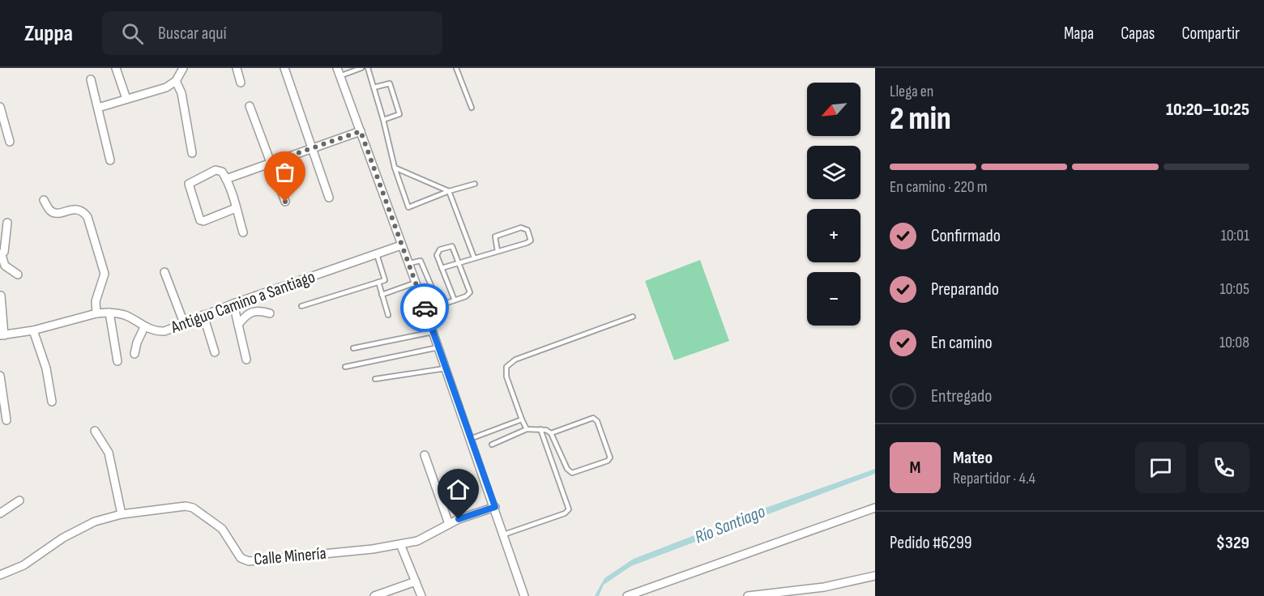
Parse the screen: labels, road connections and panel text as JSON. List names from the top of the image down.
{
  "streets": {
    "street": ["Antiguo Camino a Santiago", "Calle Minería"]
  },
  "water": ["Río Santiago"],
  "north": "bottom left",
  "page": {
    "header": "Zuppa",
    "search": "Buscar aquí",
    "nav": ["Mapa", "Capas", "Compartir"],
    "heading": ["2 min", "Llega en", "10:20–10:25"],
    "panel": [
      "Mateo",
      "Repartidor · 4.4",
      "Pedido #6299",
      "$329"
    ],
    "map_buttons": ["+", "−"],
    "bar": "En camino · 220 m",
    "list": [
      ["Confirmado", "10:01"],
      ["Preparando", "10:05"],
      ["En camino", "10:08"],
      "Entregado"
    ],
    "round": "M"
  }
}
